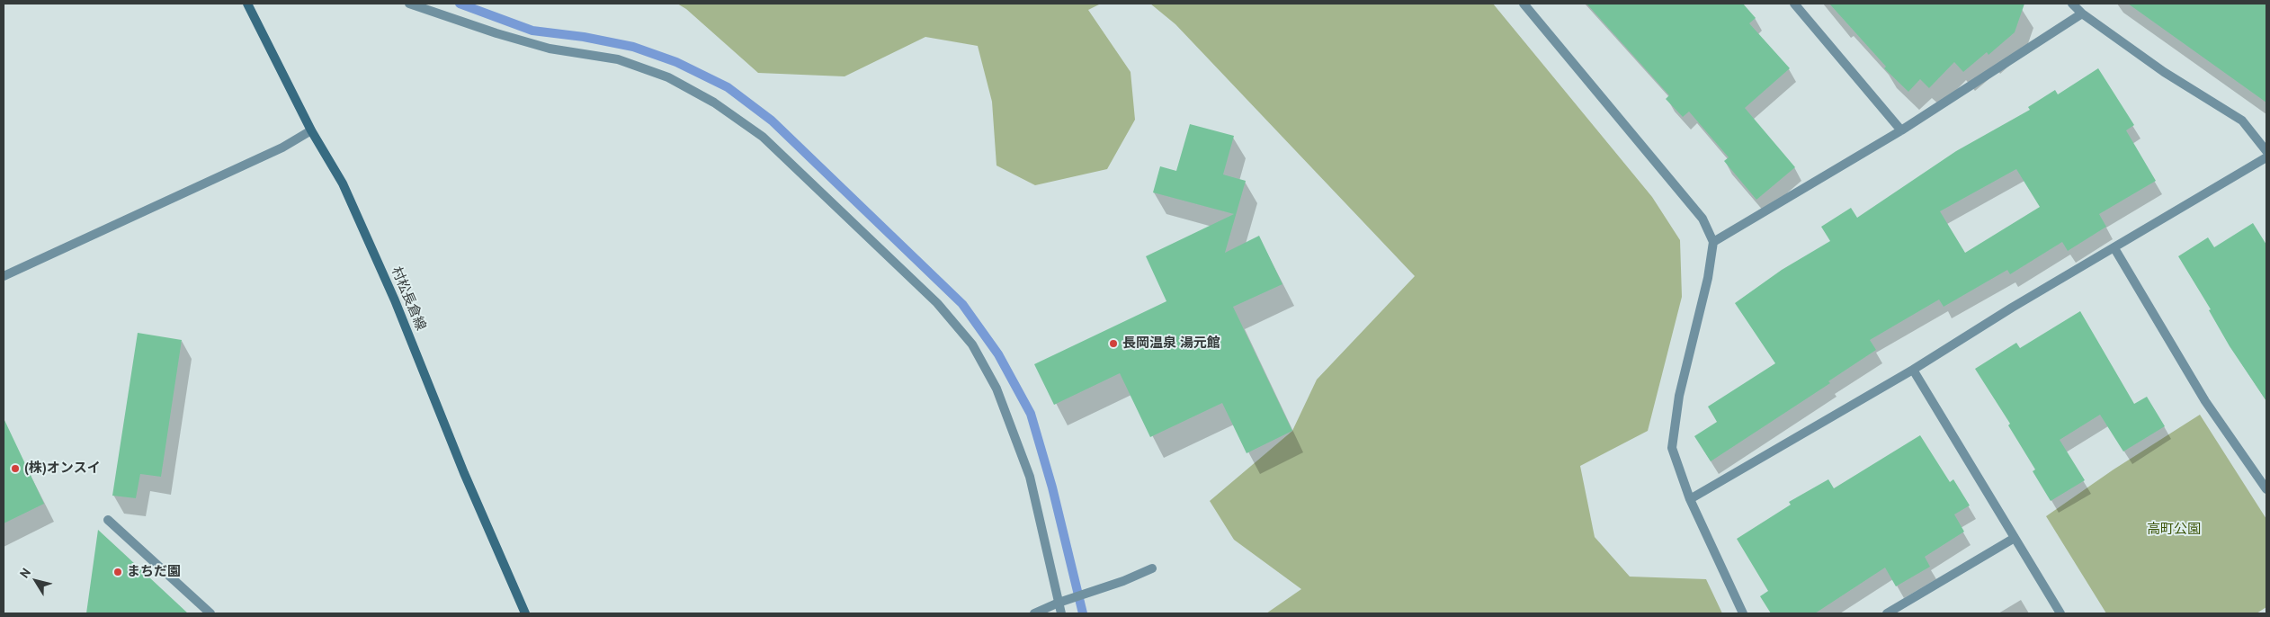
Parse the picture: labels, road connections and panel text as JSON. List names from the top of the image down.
{
  "streets": {
    "main road": ["村松長倉線"]
  },
  "parks": ["高町公園"],
  "places": ["長岡温泉 湯元館", "(株)オンスイ", "まちだ園"],
  "north": "top left"
}
